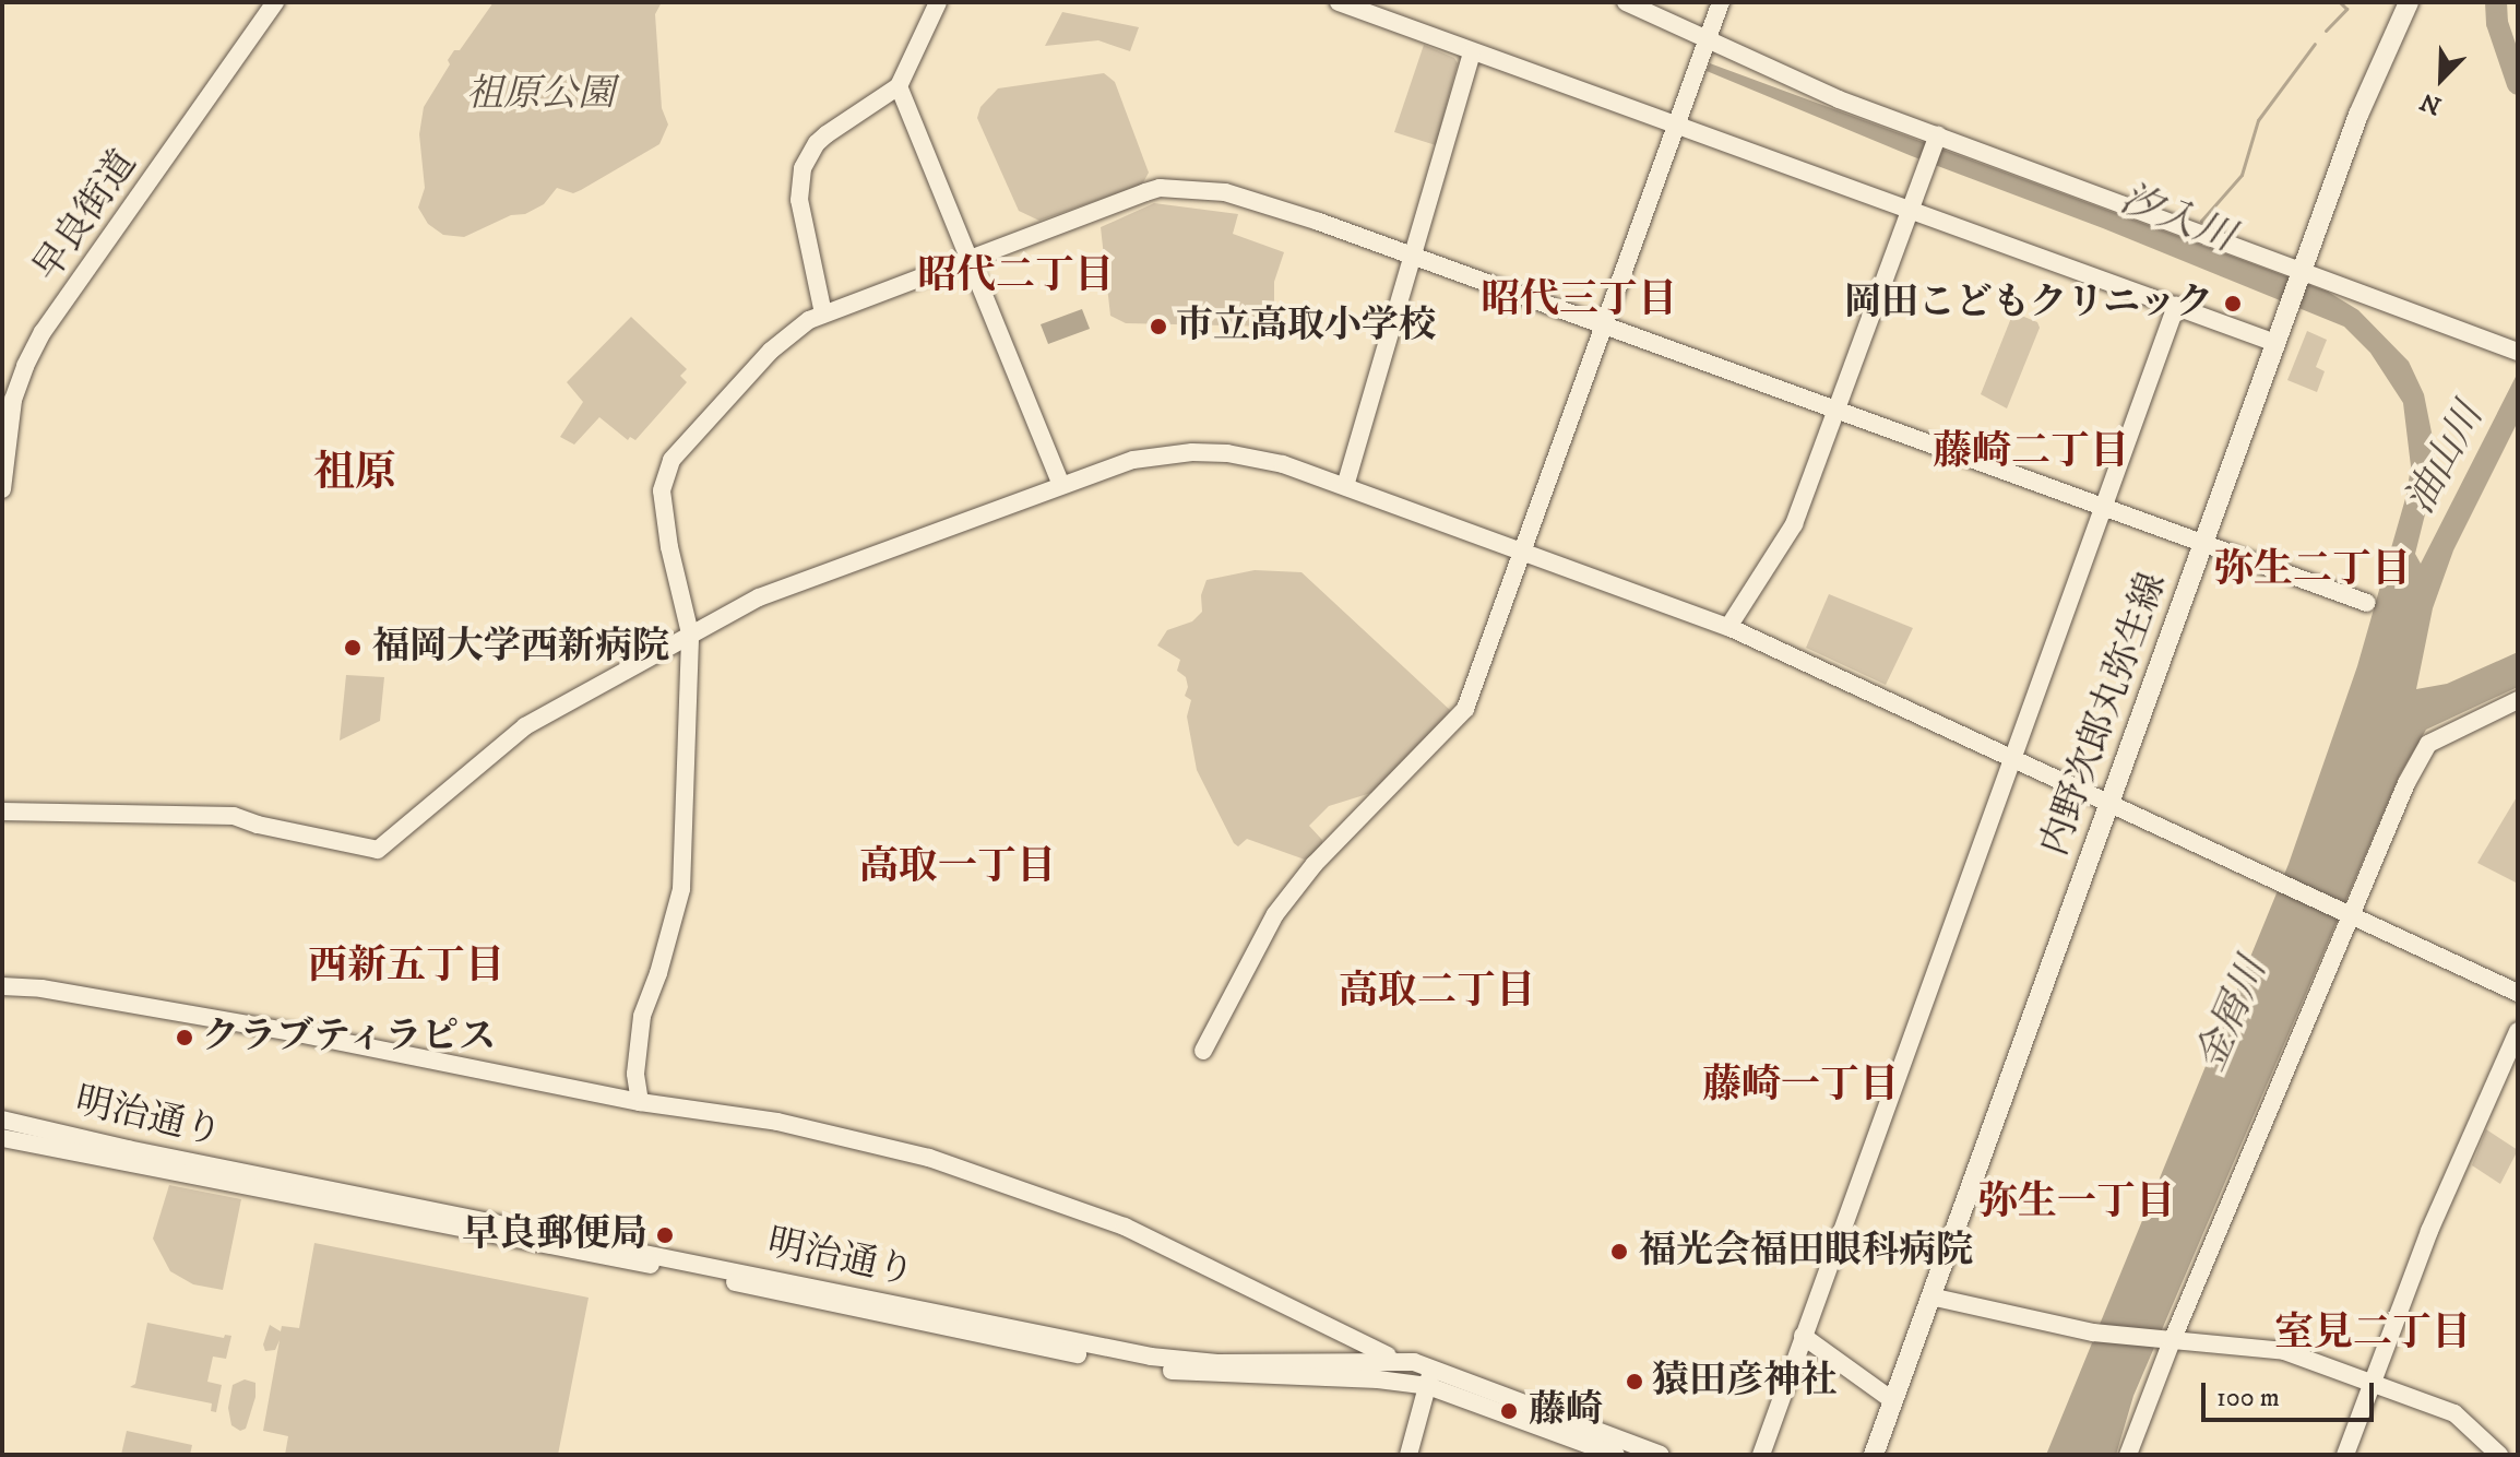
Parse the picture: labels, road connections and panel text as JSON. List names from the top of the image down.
{
  "streets": {
    "main road": ["内野次郎丸弥生線"],
    "street": ["早良街道", "明治通り"]
  },
  "districts": [
    "昭代二丁目",
    "昭代三丁目",
    "藤崎二丁目",
    "祖原",
    "弥生二丁目",
    "高取一丁目",
    "西新五丁目",
    "高取二丁目",
    "藤崎一丁目",
    "弥生一丁目",
    "室見二丁目"
  ],
  "water": ["汐入川", "油山川", "金屑川"],
  "parks": ["祖原公園"],
  "places": [
    "岡田こどもクリニック",
    "市立高取小学校",
    "福岡大学西新病院",
    "クラブティラピス",
    "早良郵便局",
    "福光会福田眼科病院",
    "猿田彦神社",
    "藤崎"
  ],
  "scale_bar": "100 m",
  "north": "bottom left"
}
